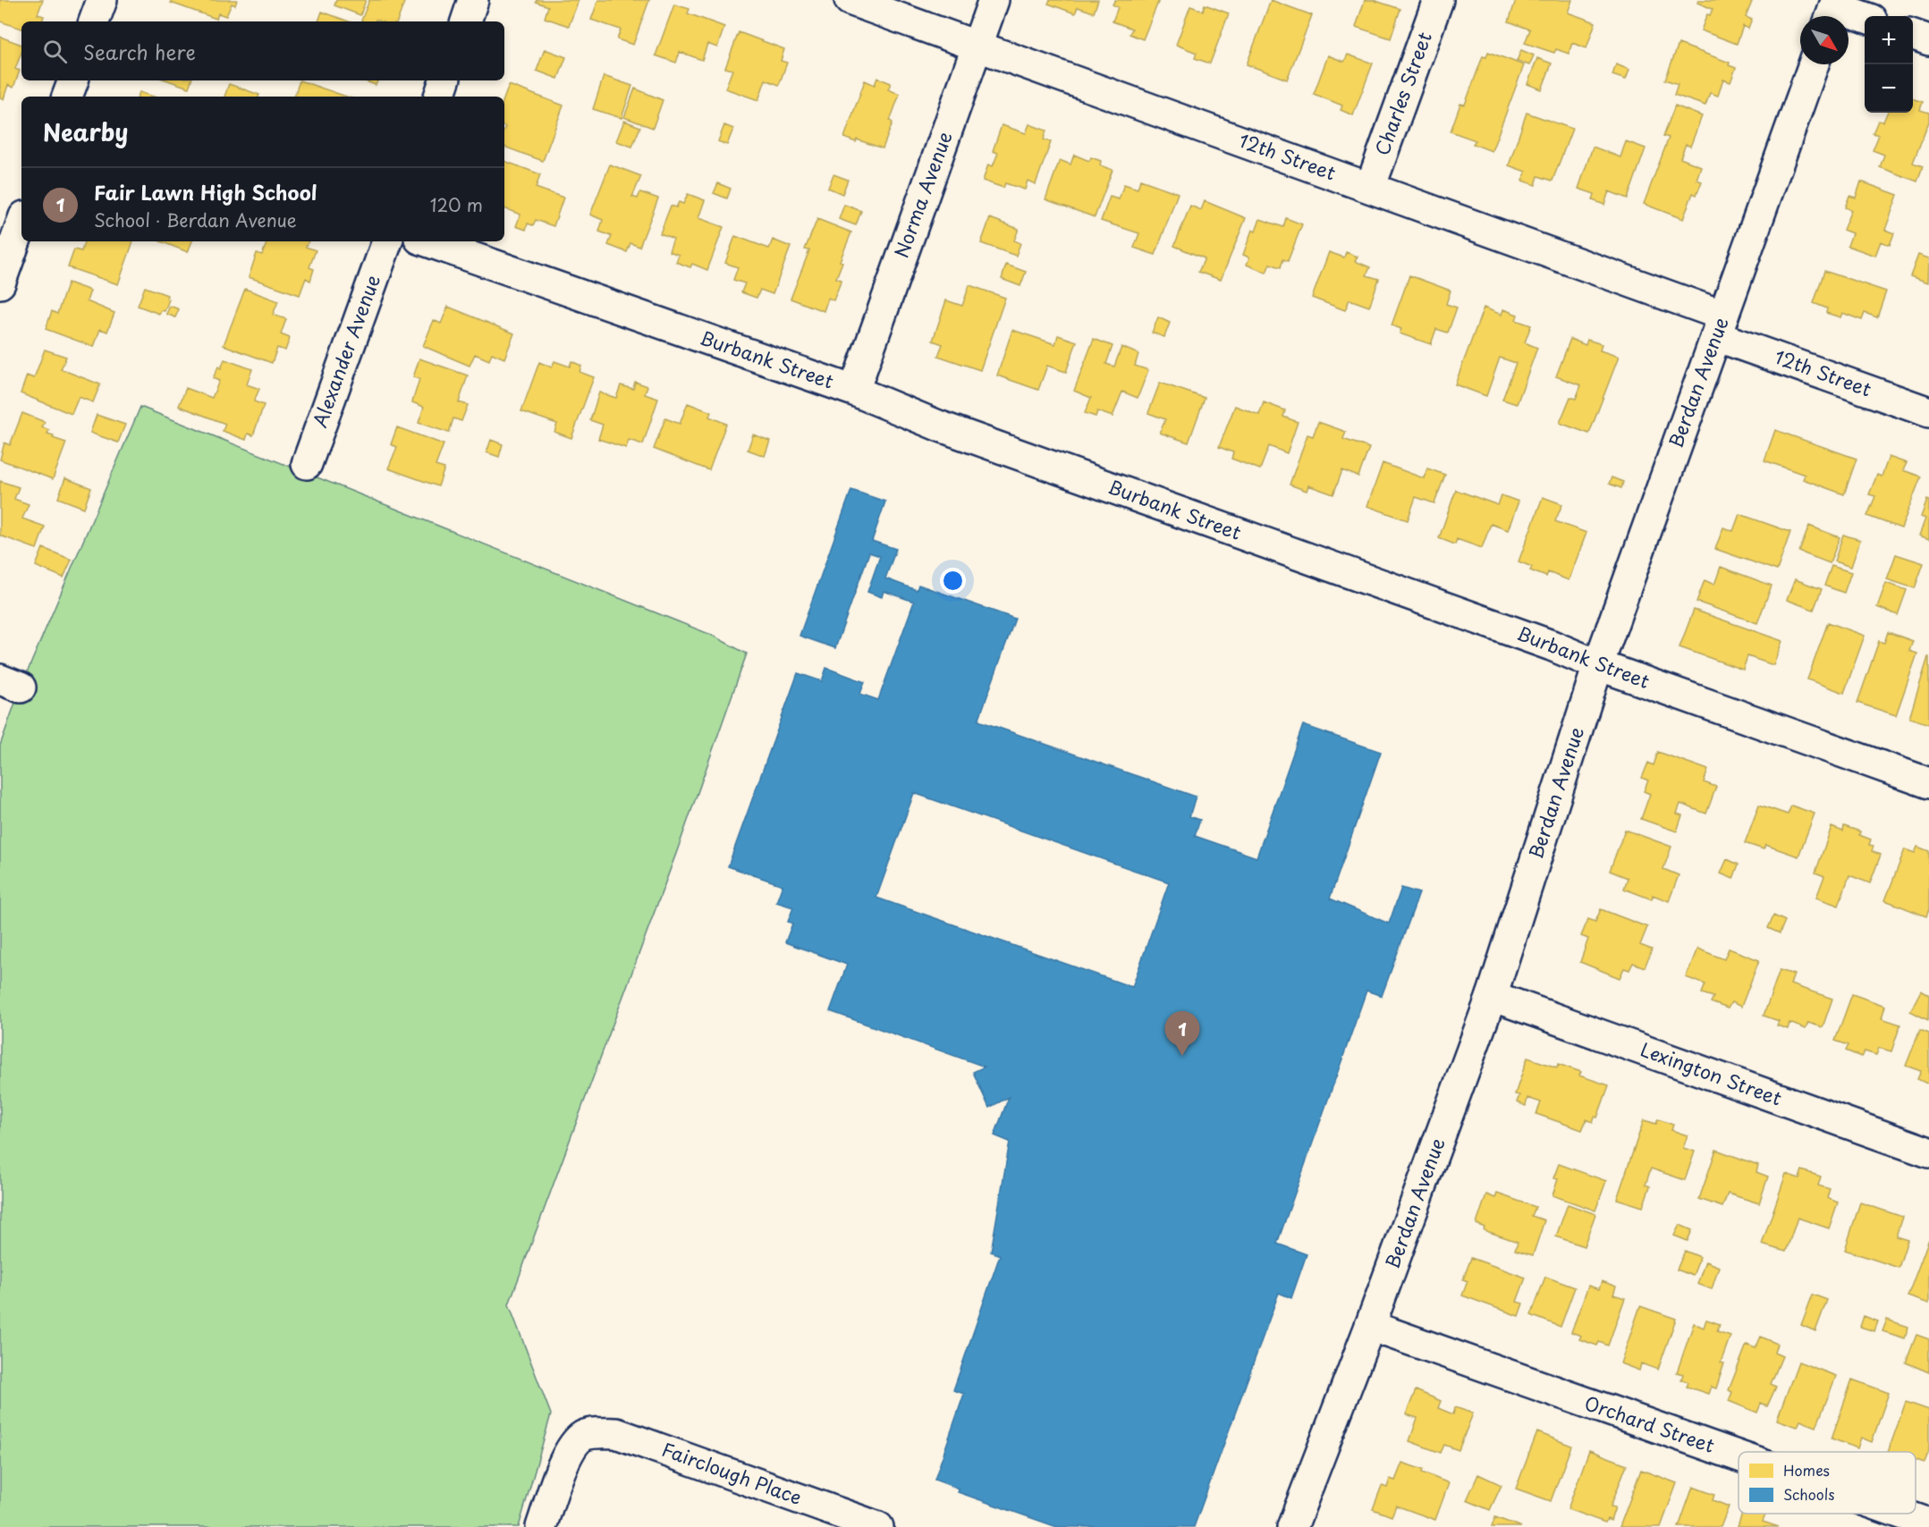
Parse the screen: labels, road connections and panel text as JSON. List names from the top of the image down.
{
  "streets": {
    "street": [
      "Charles Street",
      "12th Street",
      "Norma Avenue",
      "Alexander Avenue",
      "Burbank Street",
      "Berdan Avenue",
      "Lexington Street",
      "Orchard Street",
      "Fairclough Place"
    ]
  },
  "crossings": [
    ["Charles Street", "12th Street"],
    ["12th Street", "Norma Avenue"],
    ["12th Street", "Berdan Avenue"],
    ["Norma Avenue", "Burbank Street"],
    ["Burbank Street", "Berdan Avenue"],
    ["Berdan Avenue", "Lexington Street"],
    ["Berdan Avenue", "Orchard Street"]
  ],
  "legend": ["Homes", "Schools"],
  "north": "bottom right",
  "page": {
    "map_buttons": ["+", "−"],
    "search": "Search here",
    "heading": "Nearby",
    "list": [
      {
        "mark": "1",
        "name": "Fair Lawn High School",
        "note": "School · Berdan Avenue",
        "value": "120 m"
      }
    ],
    "pins": "1"
  }
}
